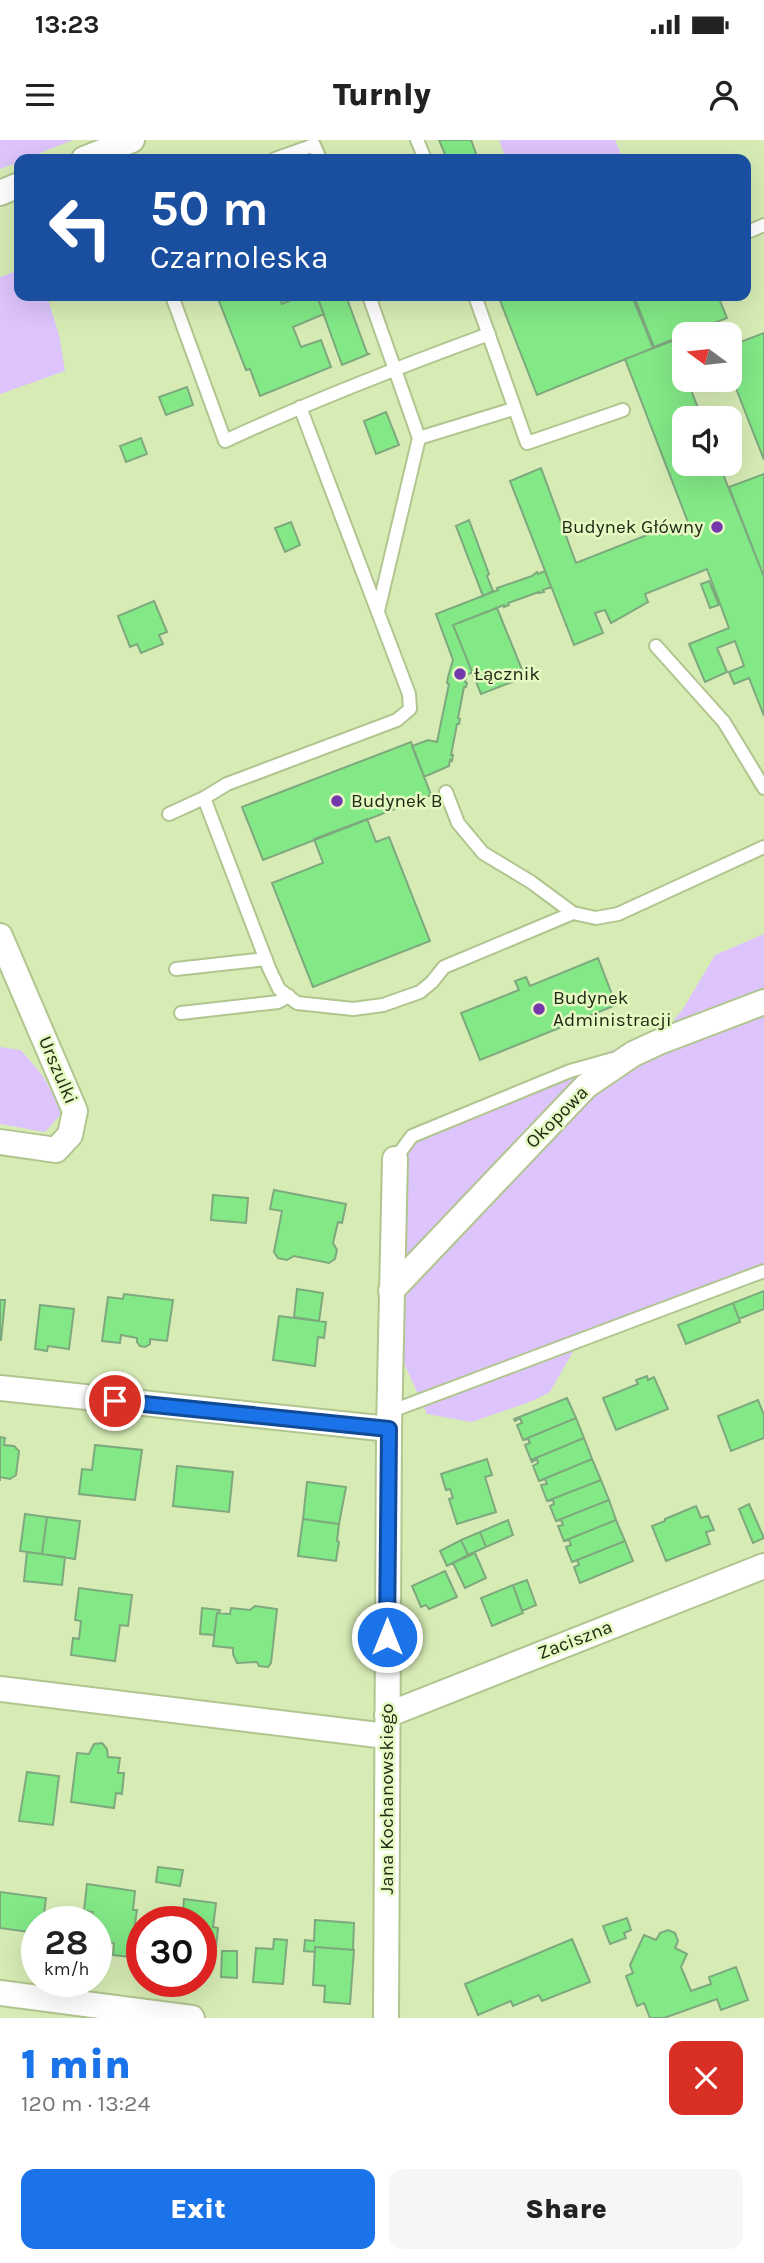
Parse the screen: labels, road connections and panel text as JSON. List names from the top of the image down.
{
  "streets": {
    "street": [
      "Urszulki",
      "Okopowa",
      "Zaciszna",
      "Jana Kochanowskiego"
    ]
  },
  "crossings": [
    ["Okopowa", "Jana Kochanowskiego"],
    ["Zaciszna", "Jana Kochanowskiego"]
  ],
  "places": [
    "Budynek Główny",
    "Łącznik",
    "Budynek B",
    "Budynek Administracji"
  ],
  "north": "left",
  "page": {
    "status": "13:23",
    "header": "Turnly",
    "turn": ["50 m", "Czarnoleska"],
    "speed": "28 km/h",
    "limit": "30",
    "heading": ["1 min", "120 m · 13:24"],
    "buttons": ["Exit", "Share"]
  }
}
